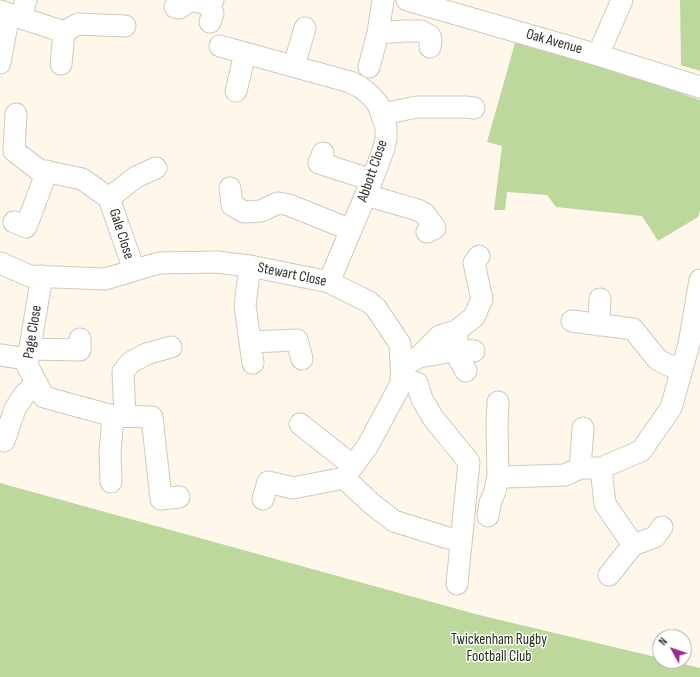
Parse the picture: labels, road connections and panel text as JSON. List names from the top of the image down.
{
  "streets": {
    "street": [
      "Oak Avenue",
      "Abbott Close",
      "Gale Close",
      "Stewart Close",
      "Page Close"
    ]
  },
  "crossings": [
    ["Abbott Close", "Stewart Close"],
    ["Gale Close", "Stewart Close"],
    ["Stewart Close", "Page Close"]
  ],
  "parks": ["Twickenham Rugby Football Club"],
  "north": "top left"
}
